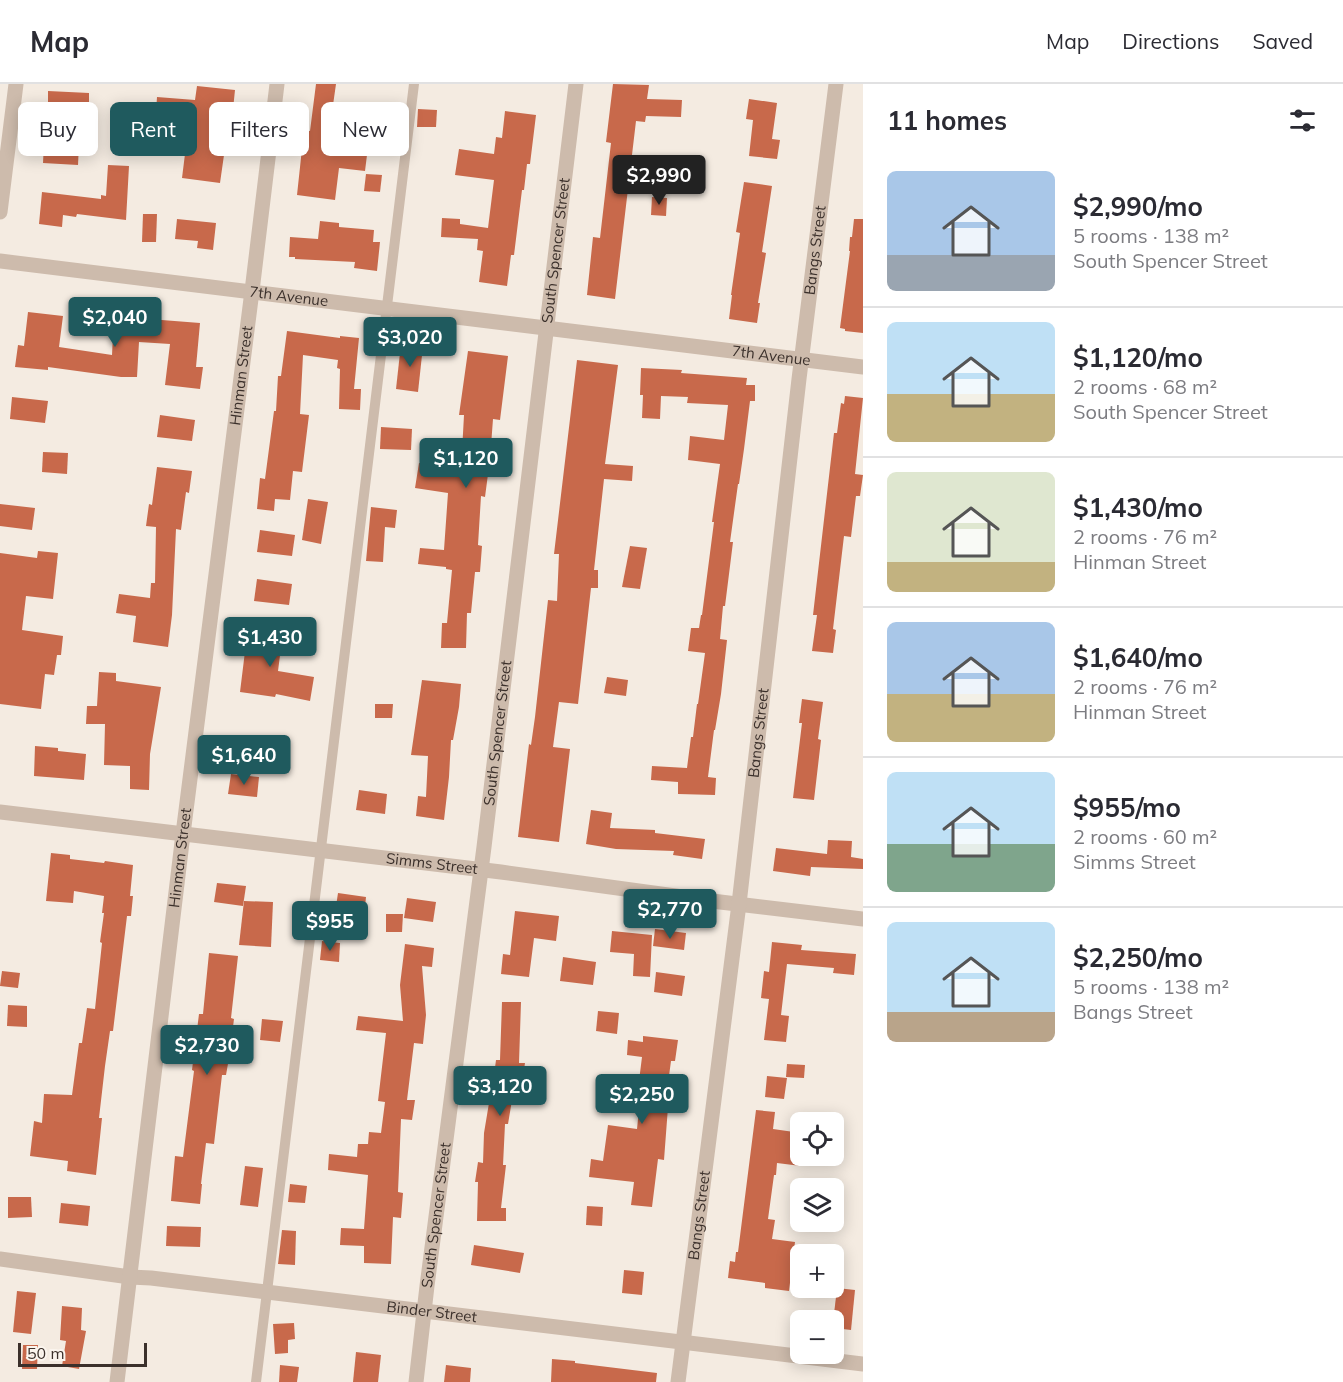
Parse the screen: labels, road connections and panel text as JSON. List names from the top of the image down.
{
  "streets": {
    "street": [
      "South Spencer Street",
      "Bangs Street",
      "7th Avenue",
      "Hinman Street",
      "Simms Street",
      "Binder Street"
    ]
  },
  "crossings": [
    ["South Spencer Street", "7th Avenue"],
    ["South Spencer Street", "Simms Street"],
    ["South Spencer Street", "Binder Street"],
    ["Bangs Street", "7th Avenue"],
    ["Bangs Street", "Simms Street"],
    ["Bangs Street", "Binder Street"],
    ["7th Avenue", "Hinman Street"],
    ["Hinman Street", "Simms Street"],
    ["Hinman Street", "Binder Street"]
  ],
  "scale_bar": "50 m",
  "page": {
    "header": "Map",
    "nav": ["Map", "Directions", "Saved"],
    "heading": "11 homes",
    "chip": [
      "Buy",
      "Rent",
      "Filters",
      "New"
    ],
    "price": [
      "$2,990",
      "$2,040",
      "$3,020",
      "$1,120",
      "$1,430",
      "$1,640",
      "$2,770",
      "$955",
      "$2,730",
      "$3,120",
      "$2,250"
    ],
    "list": [
      {
        "name": "$2,990/mo",
        "note": "5 rooms · 138 m² · South Spencer Street"
      },
      {
        "name": "$1,120/mo",
        "note": "2 rooms · 68 m² · South Spencer Street"
      },
      {
        "name": "$1,430/mo",
        "note": "2 rooms · 76 m² · Hinman Street"
      },
      {
        "name": "$1,640/mo",
        "note": "2 rooms · 76 m² · Hinman Street"
      },
      {
        "name": "$955/mo",
        "note": "2 rooms · 60 m² · Simms Street"
      },
      {
        "name": "$2,250/mo",
        "note": "5 rooms · 138 m² · Bangs Street"
      }
    ],
    "map_buttons": ["+", "−"],
    "scale": "50 m"
  }
}
